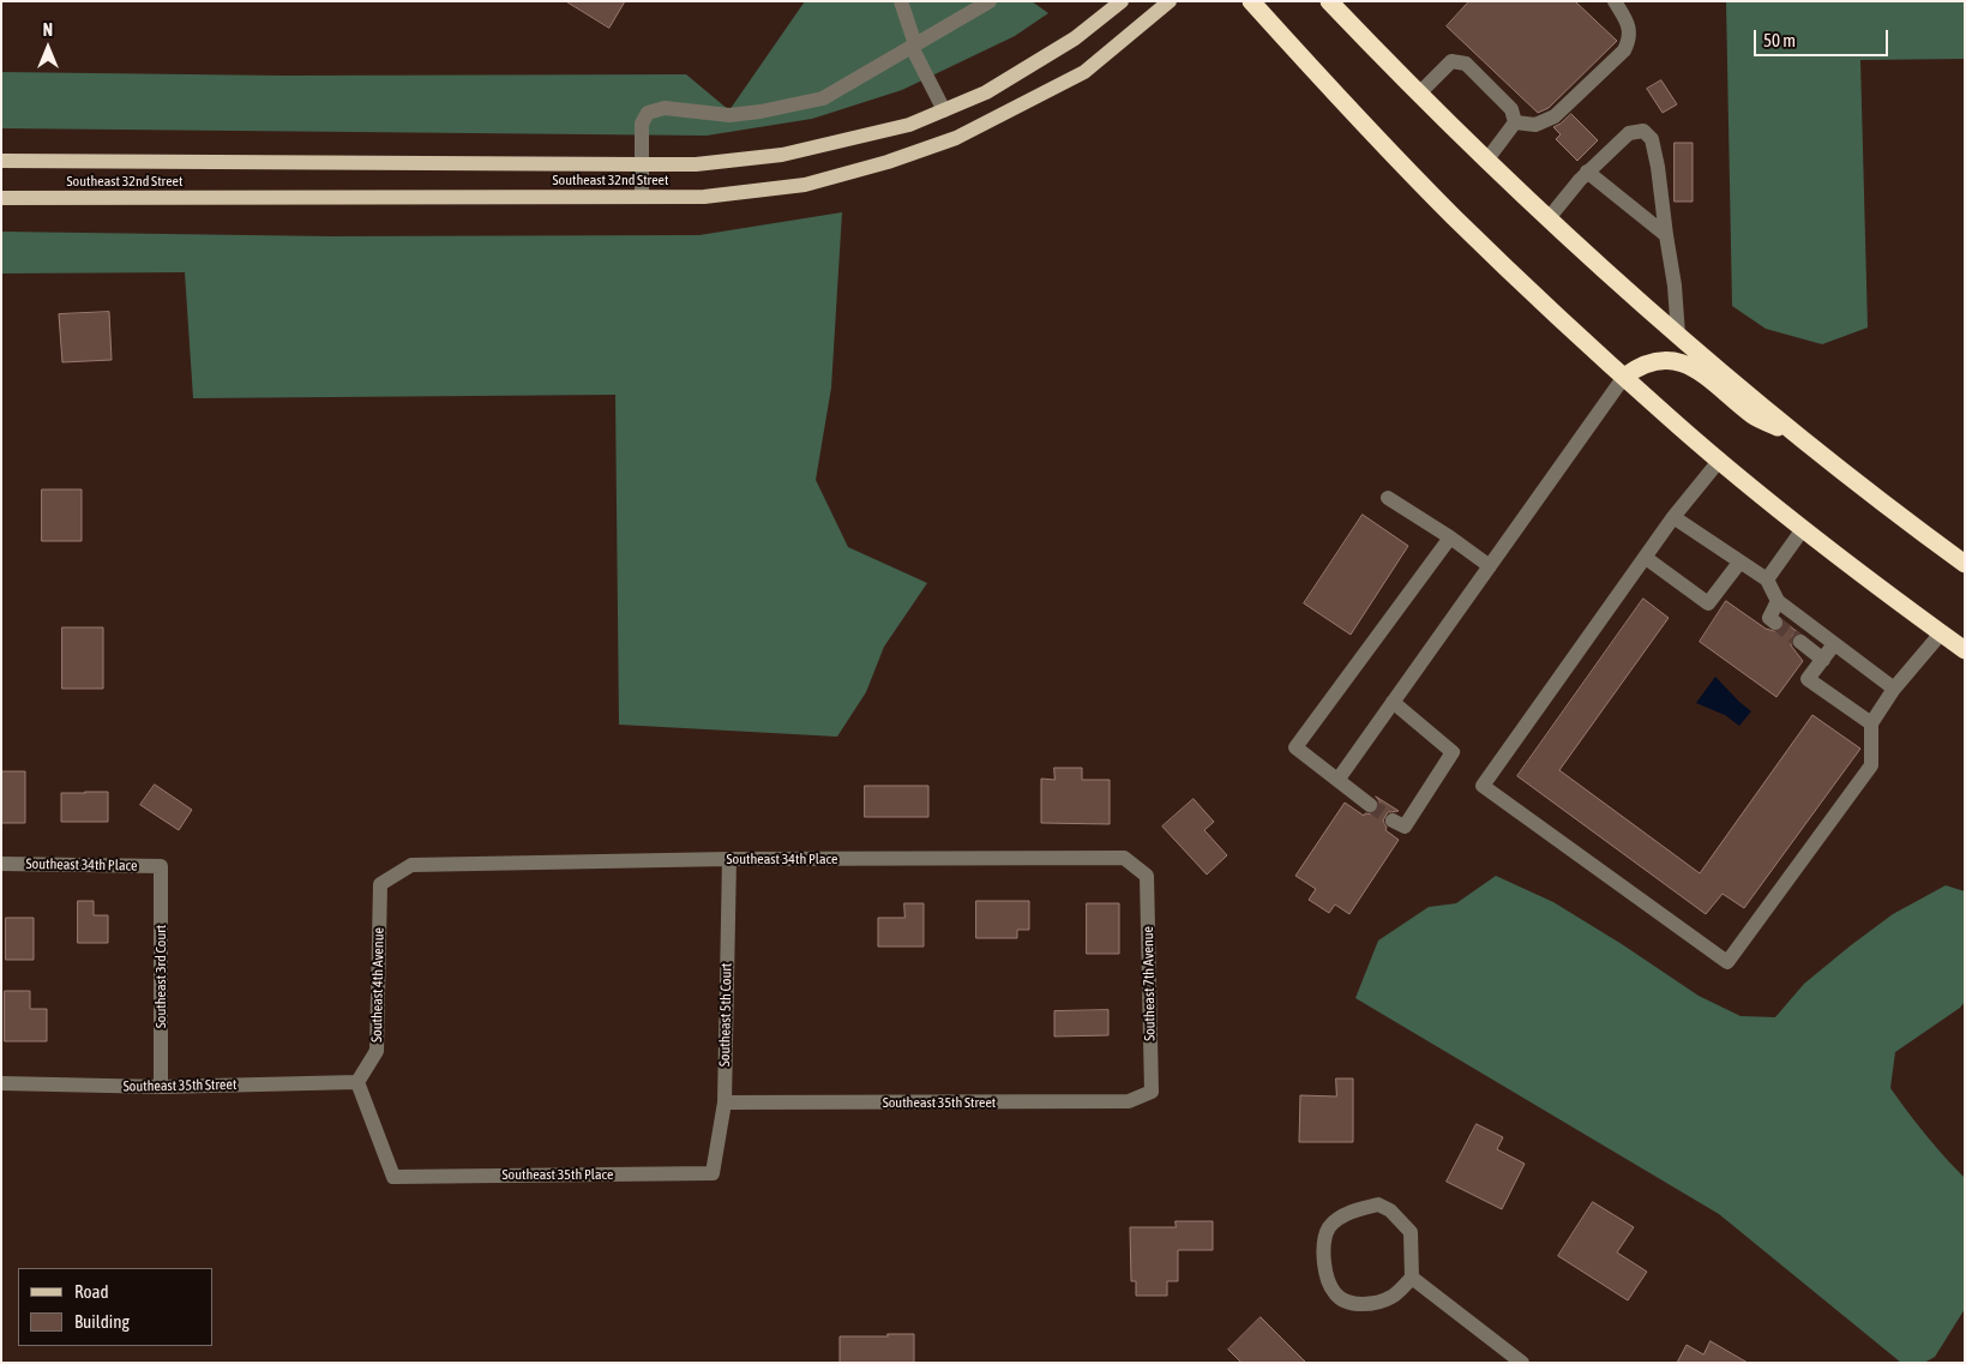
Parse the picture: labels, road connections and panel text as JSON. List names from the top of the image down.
{
  "streets": {
    "main road": ["Southeast 32nd Street"],
    "street": [
      "Southeast 34th Place",
      "Southeast 3rd Court",
      "Southeast 7th Avenue",
      "Southeast 4th Avenue",
      "Southeast 5th Court",
      "Southeast 35th Street",
      "Southeast 35th Place"
    ]
  },
  "crossings": [
    ["Southeast 34th Place", "Southeast 3rd Court"],
    ["Southeast 34th Place", "Southeast 7th Avenue"],
    ["Southeast 34th Place", "Southeast 4th Avenue"],
    ["Southeast 34th Place", "Southeast 5th Court"],
    ["Southeast 3rd Court", "Southeast 35th Street"],
    ["Southeast 7th Avenue", "Southeast 35th Street"],
    ["Southeast 4th Avenue", "Southeast 35th Street"],
    ["Southeast 4th Avenue", "Southeast 35th Place"],
    ["Southeast 5th Court", "Southeast 35th Street"],
    ["Southeast 5th Court", "Southeast 35th Place"],
    ["Southeast 35th Street", "Southeast 35th Place"]
  ],
  "legend": ["Road", "Building"],
  "scale_bar": "50 m",
  "north": "top"
}
